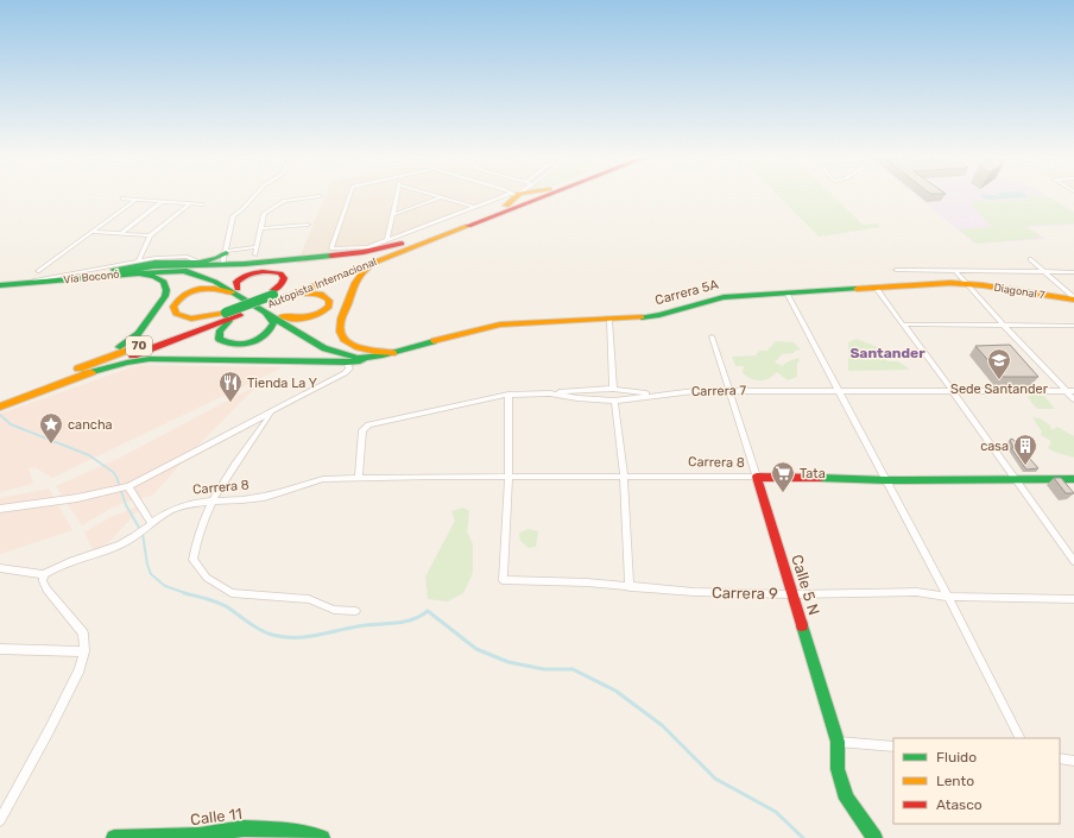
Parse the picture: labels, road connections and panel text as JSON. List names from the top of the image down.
{
  "streets": {
    "main road": [
      "Vía Boconó",
      "Autopista Internacional",
      "Diagonal 7",
      "Carrera 5A",
      "70",
      "Carrera 8",
      "Calle 5 N",
      "Calle 11"
    ],
    "street": ["Carrera 7", "Carrera 9"]
  },
  "crossings": [
    ["Vía Boconó", "Carrera 5A"],
    ["Diagonal 7", "Carrera 5A"],
    ["Carrera 7", "Carrera 8"],
    ["Carrera 7", "Calle 5 N"],
    ["Carrera 8", "Calle 5 N"],
    ["Carrera 8", "Carrera 9"],
    ["Calle 5 N", "Carrera 9"]
  ],
  "districts": ["Santander"],
  "places": {
    "school or university": ["Sede Santander"],
    "restaurant": ["Tienda La Y"],
    "place": ["cancha"],
    "building": ["casa"],
    "supermarket": ["Tata"]
  },
  "legend": ["Fluido", "Lento", "Atasco"]
}
